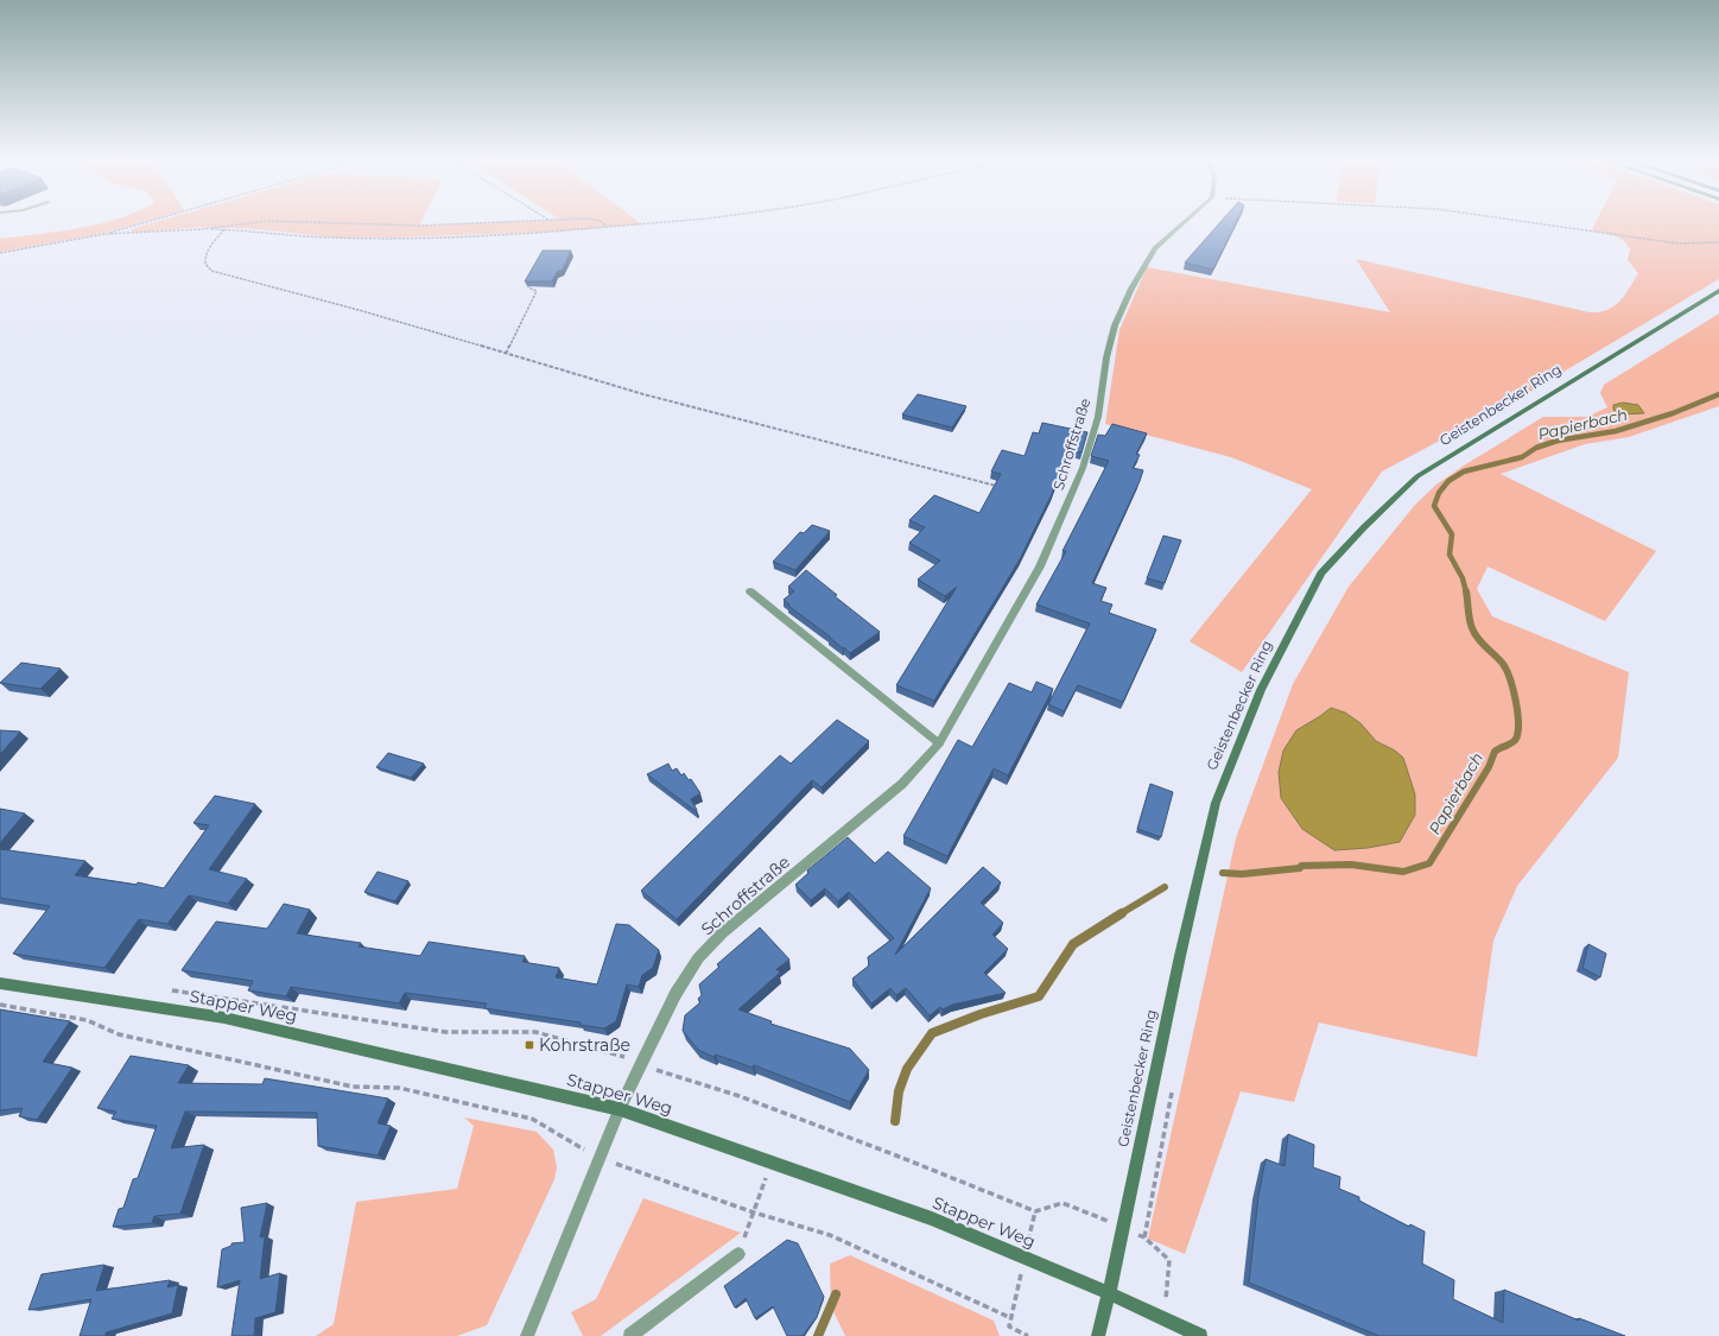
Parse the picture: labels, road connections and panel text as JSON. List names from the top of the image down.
{
  "streets": {
    "main road": ["Geistenbecker Ring", "Stapper Weg"],
    "street": ["Schroffstraße"]
  },
  "crossings": [
    ["Geistenbecker Ring", "Stapper Weg"],
    ["Schroffstraße", "Stapper Weg"]
  ],
  "water": ["Papierbach"],
  "places": {
    "transit": ["Kohrstraße"]
  }
}
